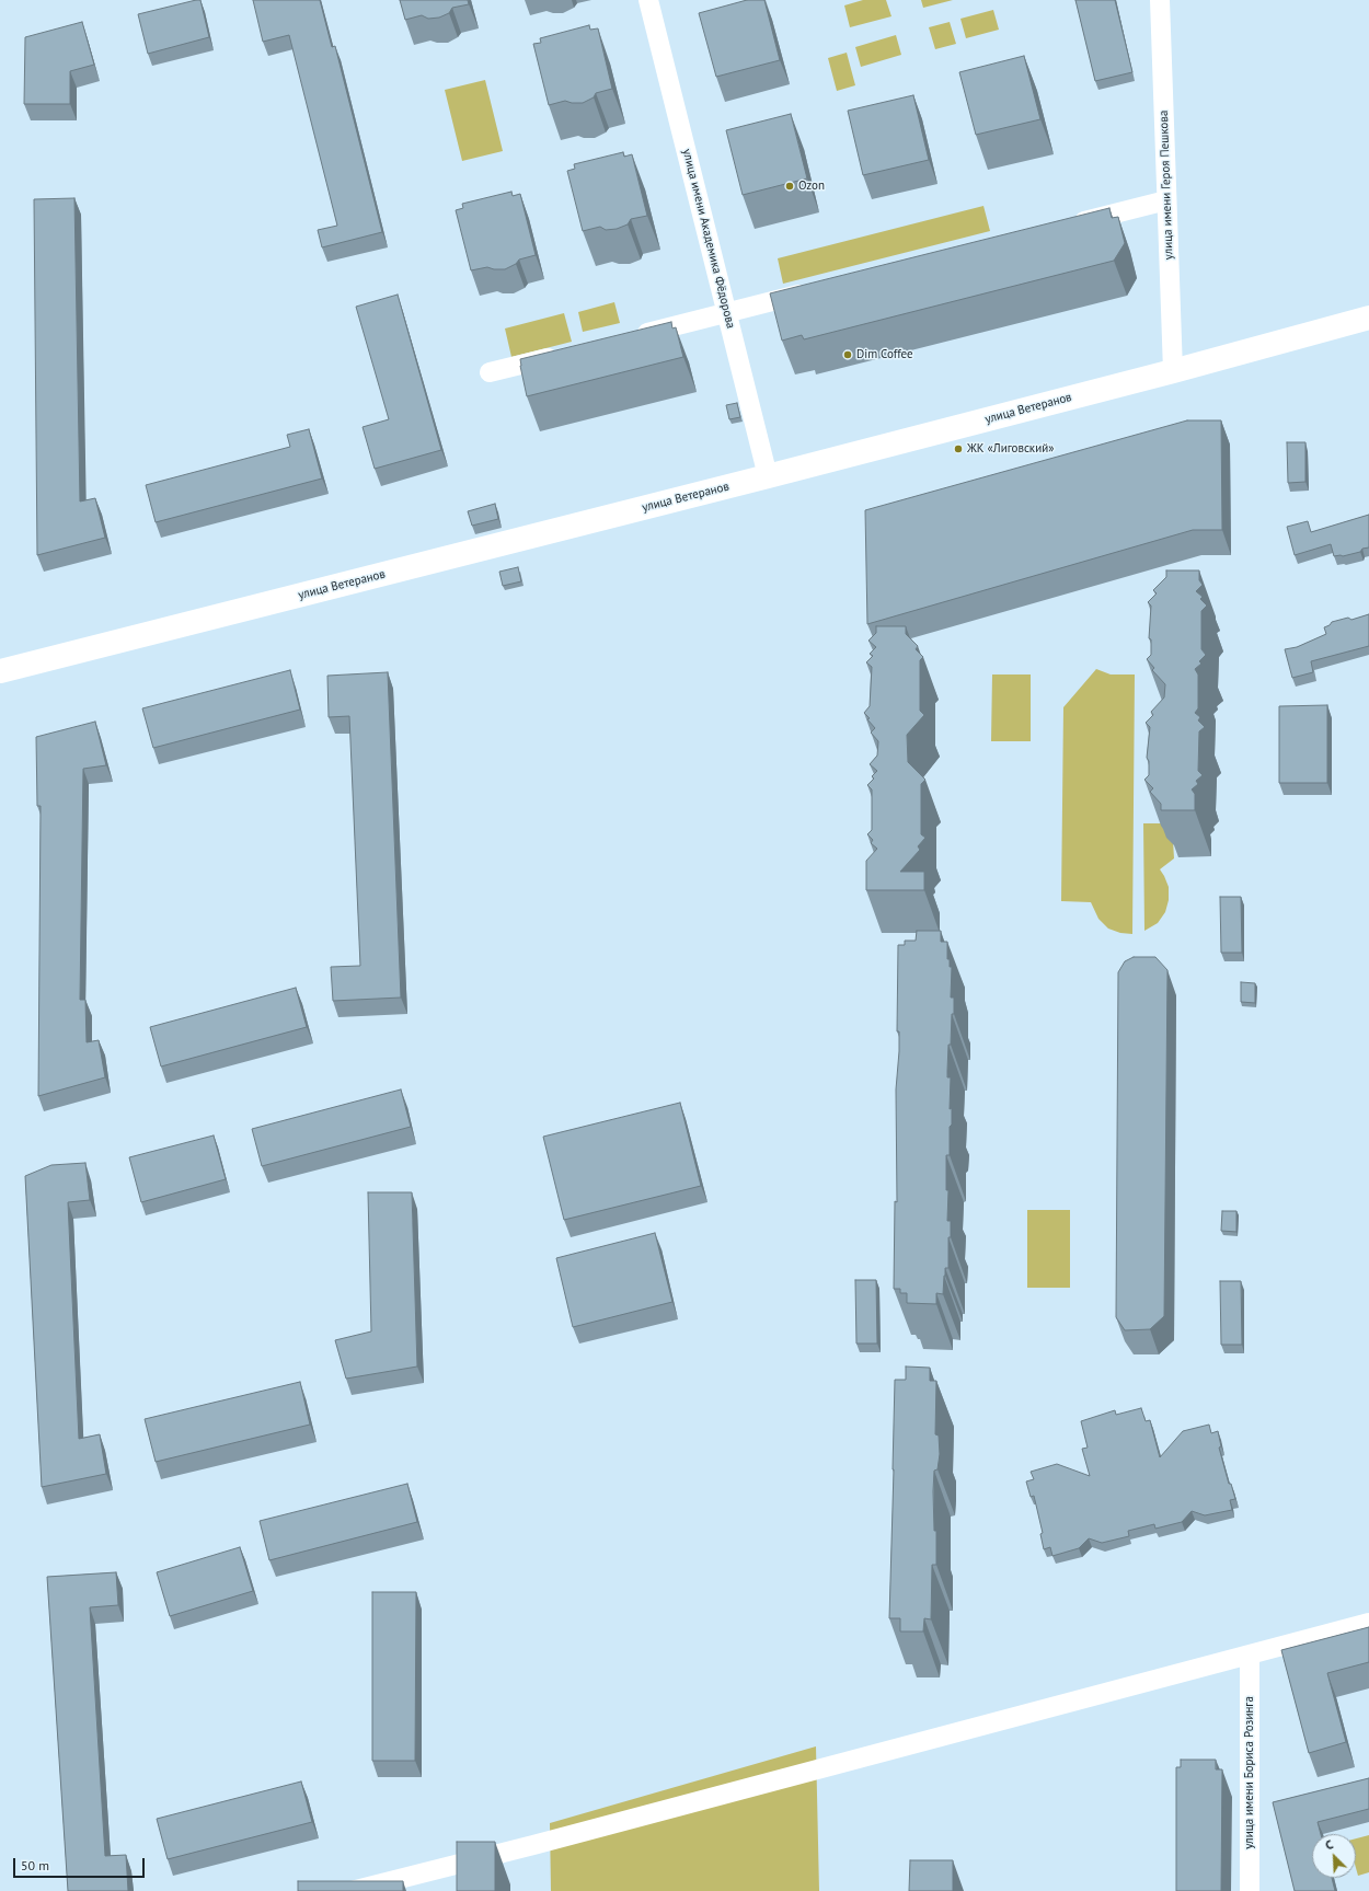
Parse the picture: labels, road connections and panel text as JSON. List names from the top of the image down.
{
  "streets": {
    "street": [
      "улица имени Героя Пешкова",
      "улица имени Академика Фёдорова",
      "улица Ветеранов",
      "улица имени Бориса Розинга"
    ]
  },
  "crossings": [
    ["улица имени Героя Пешкова", "улица Ветеранов"],
    ["улица имени Академика Фёдорова", "улица Ветеранов"]
  ],
  "places": ["Ozon", "Dim Coffee", "ЖК «Лиговский»"],
  "scale_bar": "50 m",
  "north": "top left"
}
